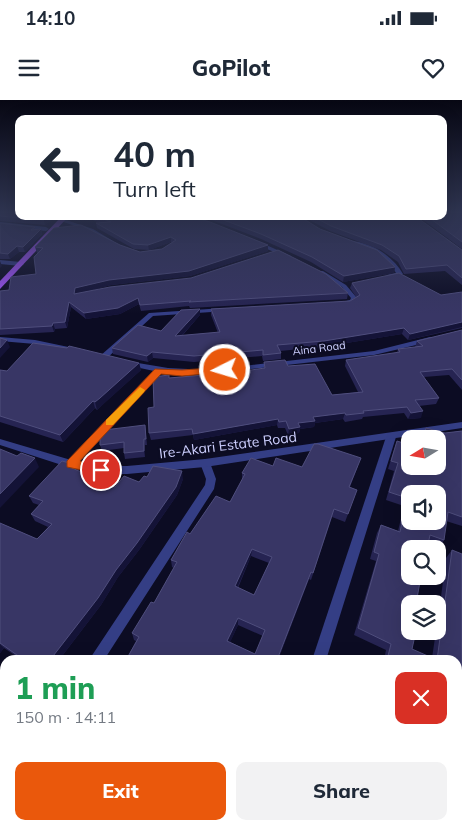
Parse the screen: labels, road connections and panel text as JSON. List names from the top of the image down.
{
  "streets": {
    "street": ["Aina Road", "Ire-Akari Estate Road"]
  },
  "north": "left",
  "page": {
    "status": "14:10",
    "header": "GoPilot",
    "turn": ["40 m", "Turn left"],
    "heading": ["1 min", "150 m · 14:11"],
    "buttons": ["Exit", "Share"]
  }
}
